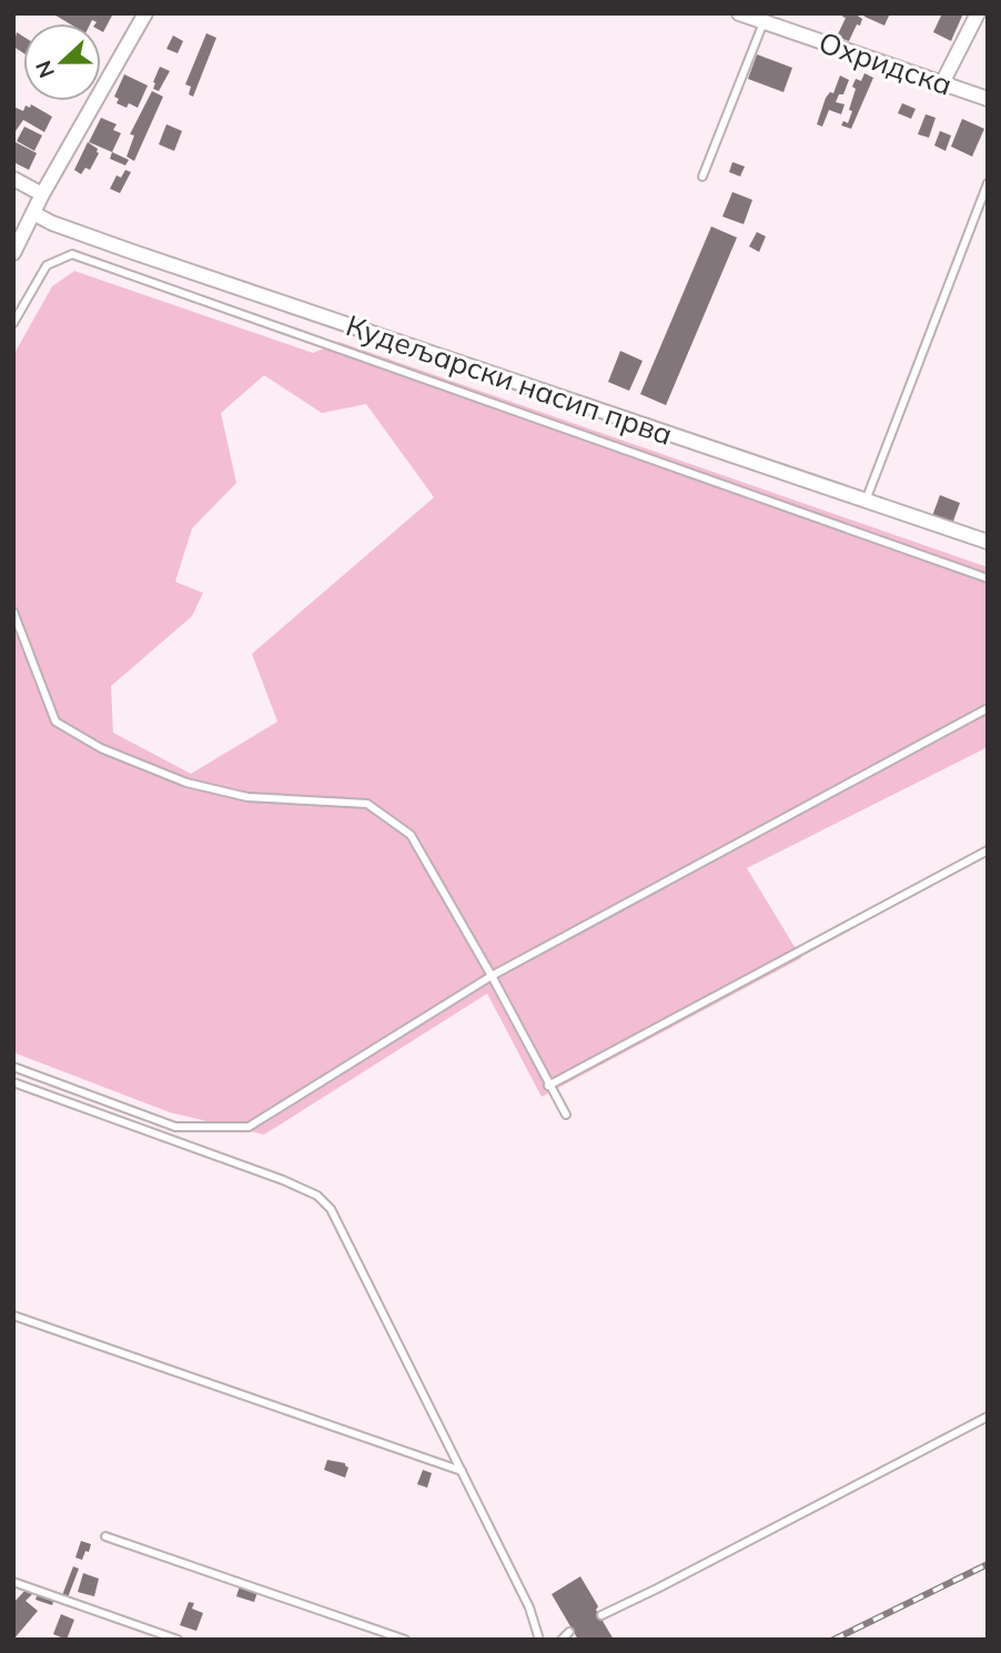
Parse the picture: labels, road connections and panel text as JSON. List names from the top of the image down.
{
  "streets": {
    "street": ["Охридска", "Кудељарски насип прва"]
  },
  "north": "left"
}
